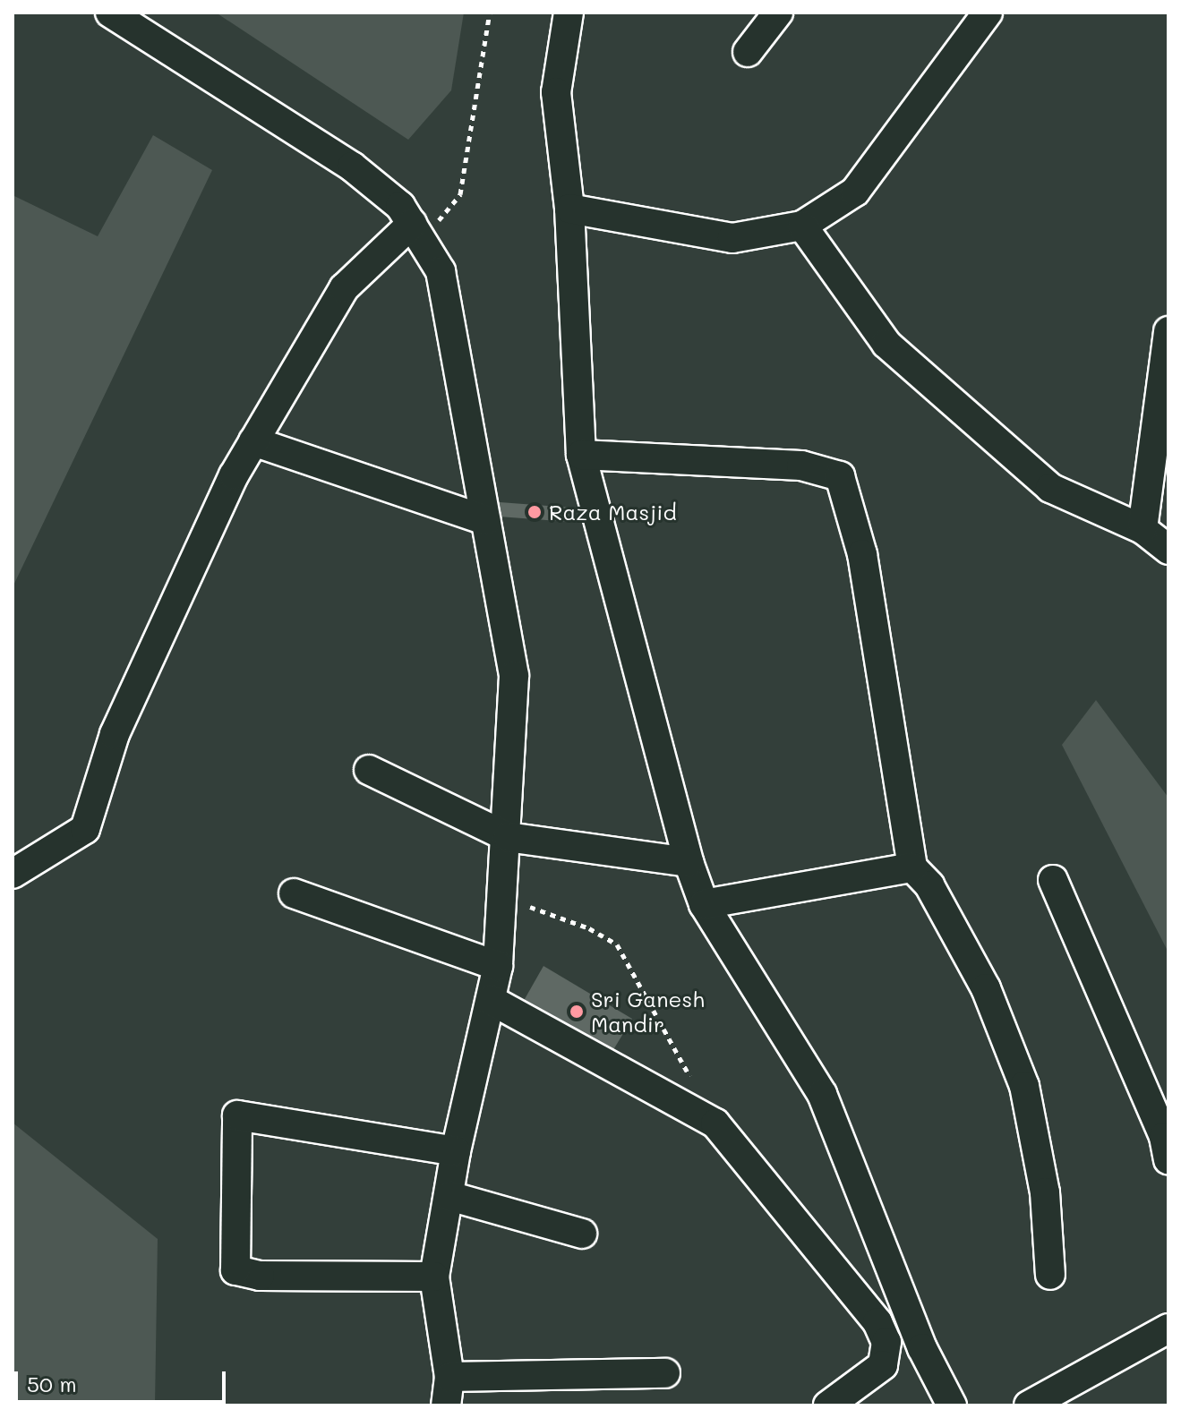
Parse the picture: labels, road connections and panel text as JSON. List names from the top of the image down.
{
  "places": ["Raza Masjid", "Sri Ganesh Mandir"],
  "scale_bar": "50 m"
}
